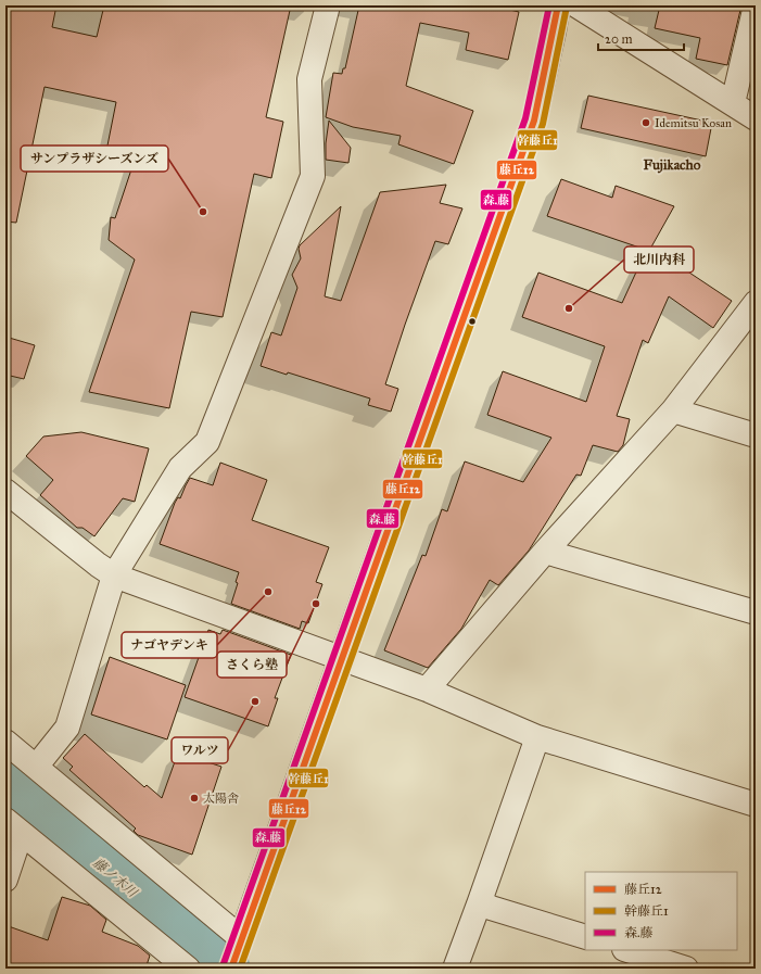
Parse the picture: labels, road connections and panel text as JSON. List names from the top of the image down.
{
  "districts": ["Fujikacho"],
  "water": ["藤ノ木川"],
  "places": [
    "Idemitsu Kosan",
    "サンプラザシーズンズ",
    "北川内科",
    "ナゴヤデンキ",
    "さくら塾",
    "ワルツ",
    "太陽舎"
  ],
  "lines": ["transit line 藤丘12", "transit line 森.藤", "transit line 幹藤丘1"],
  "legend": ["藤丘12", "幹藤丘1", "森.藤"],
  "scale_bar": "20 m"
}
